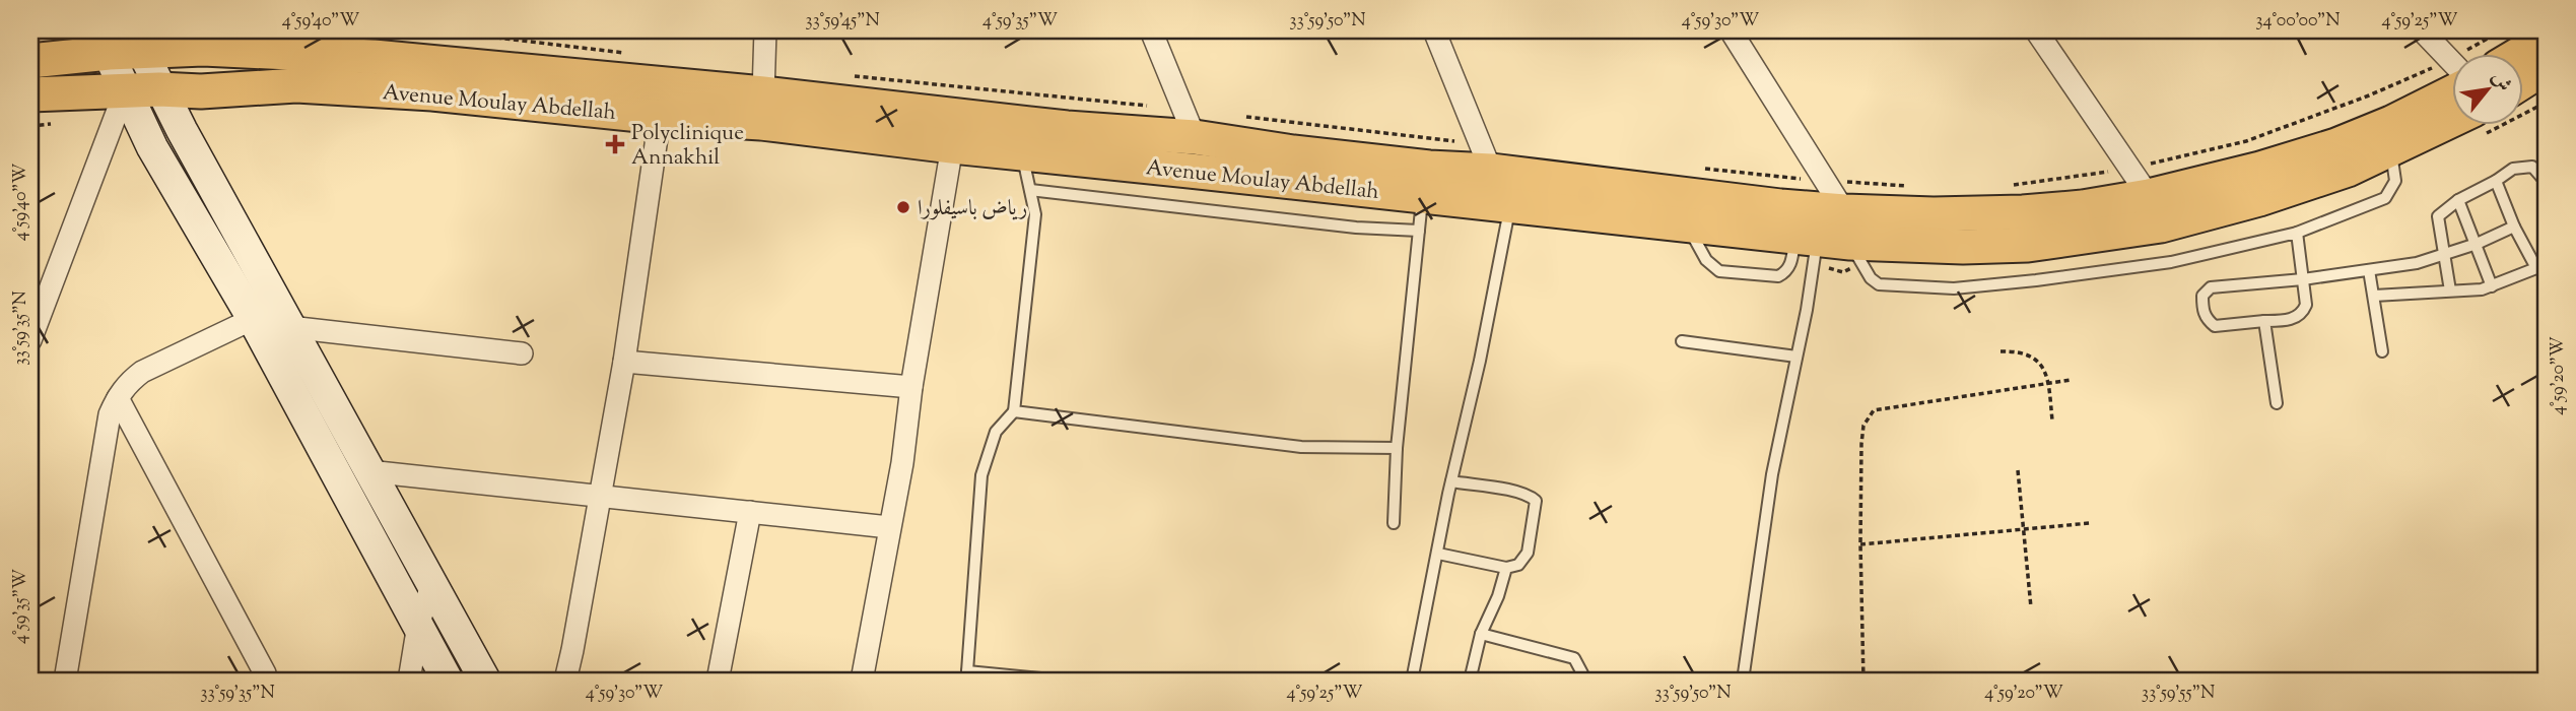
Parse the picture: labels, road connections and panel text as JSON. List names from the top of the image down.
{
  "streets": {
    "main road": ["Avenue Moulay Abdellah"]
  },
  "places": {
    "health": ["Polyclinique Annakhil"],
    "other": ["رياض باسيفلورا"]
  },
  "north": "top right",
  "coordinates": [
    "4°59'40\"W",
    "33°59'45\"N",
    "4°59'35\"W",
    "33°59'50\"N",
    "4°59'30\"W",
    "34°00'00\"N",
    "4°59'25\"W",
    "33°59'35\"N",
    "4°59'20\"W",
    "33°59'55\"N"
  ]
}
